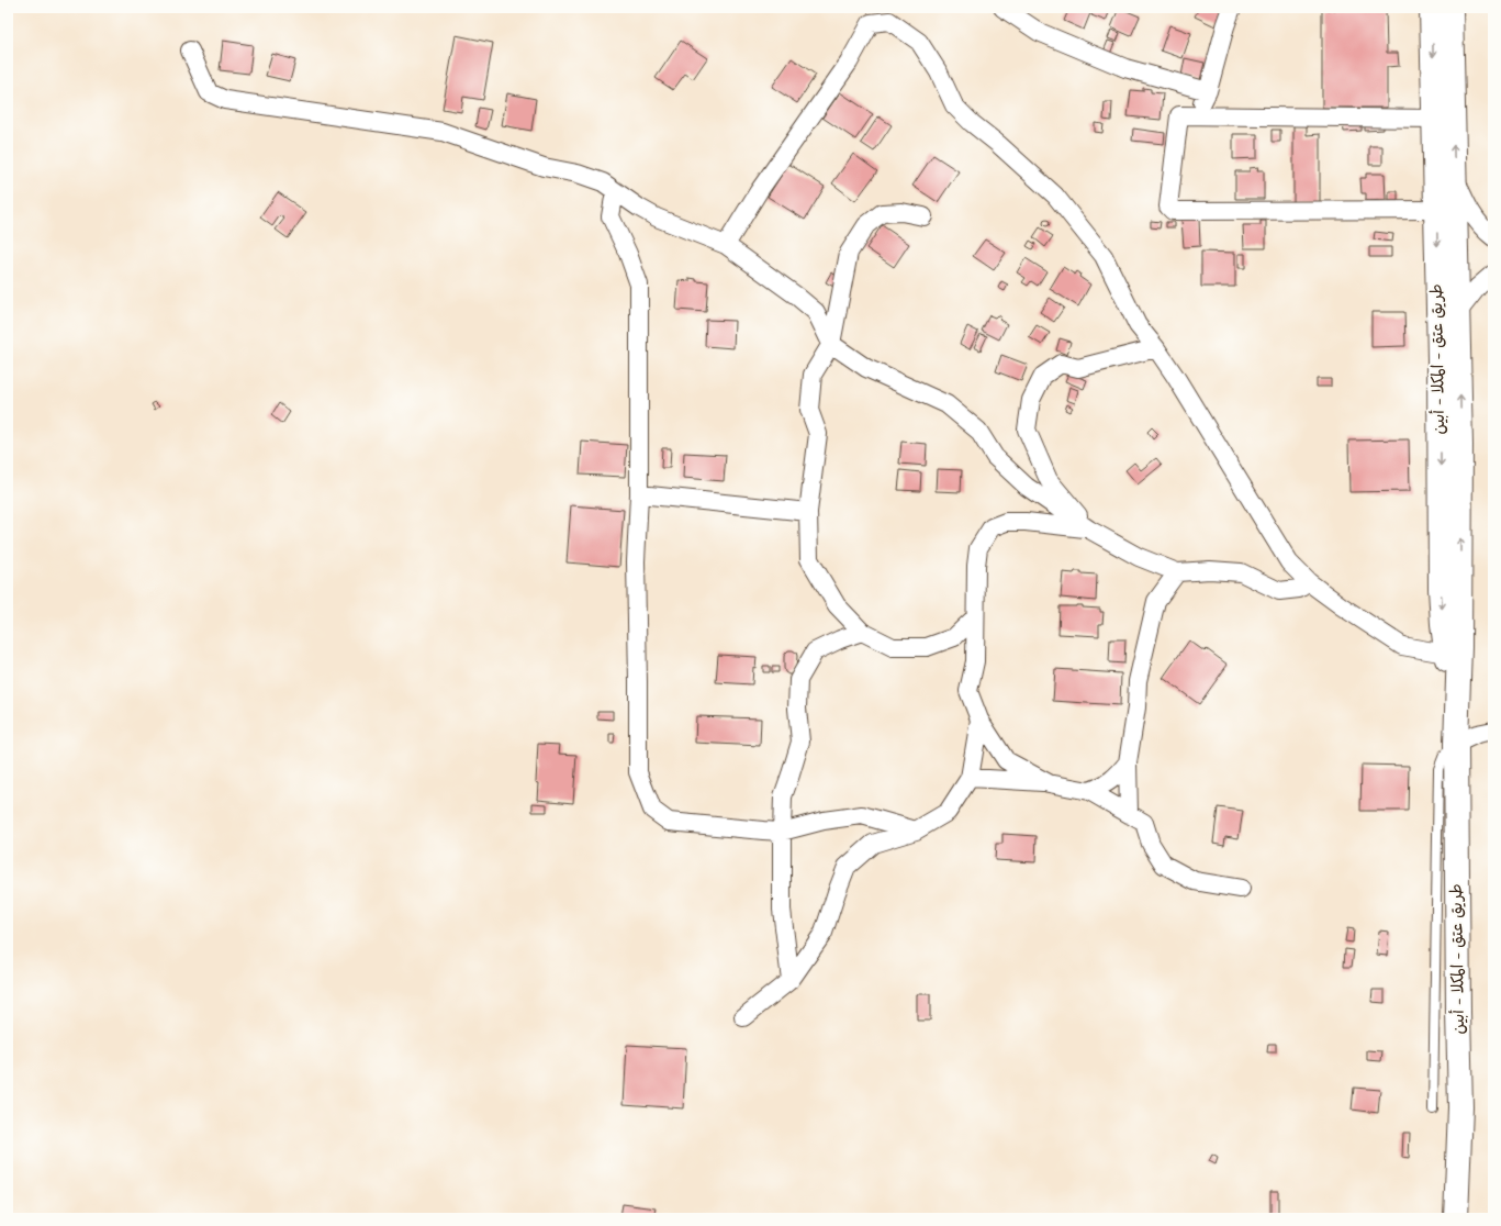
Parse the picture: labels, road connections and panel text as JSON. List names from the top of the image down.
{
  "streets": {
    "main road": ["طريق عتق - المكلا - أبين"]
  }
}
